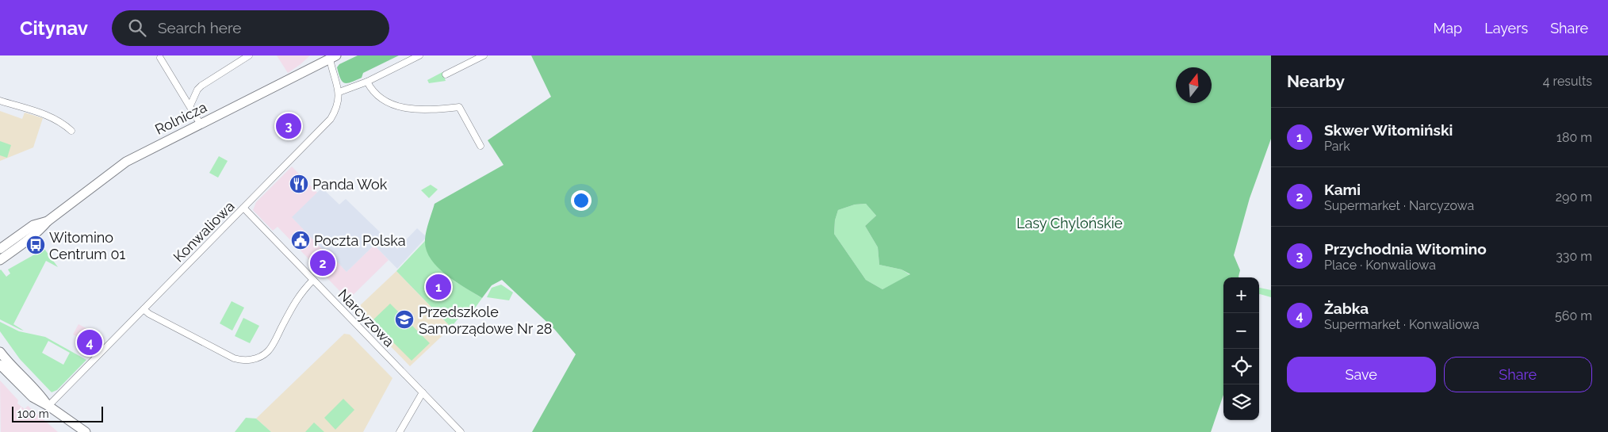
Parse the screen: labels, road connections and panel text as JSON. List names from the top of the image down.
{
  "streets": {
    "main road": ["Rolnicza"],
    "street": ["Konwaliowa", "Narcyzowa"]
  },
  "crossings": [
    ["Konwaliowa", "Narcyzowa"]
  ],
  "parks": ["Lasy Chylońskie"],
  "places": {
    "restaurant": ["Panda Wok"],
    "public building": ["Poczta Polska"],
    "bus stop": ["Witomino Centrum 01"],
    "school or university": ["Przedszkole Samorządowe Nr 28"]
  },
  "scale_bar": "100 m",
  "north": "top",
  "page": {
    "header": "Citynav",
    "search": "Search here",
    "nav": ["Map", "Layers", "Share"],
    "heading": ["Nearby", "4 results"],
    "list": [
      {
        "mark": "1",
        "name": "Skwer Witomiński",
        "note": "Park",
        "value": "180 m"
      },
      {
        "mark": "2",
        "name": "Kami",
        "note": "Supermarket · Narcyzowa",
        "value": "290 m"
      },
      {
        "mark": "3",
        "name": "Przychodnia Witomino",
        "note": "Place · Konwaliowa",
        "value": "330 m"
      },
      {
        "mark": "4",
        "name": "Żabka",
        "note": "Supermarket · Konwaliowa",
        "value": "560 m"
      }
    ],
    "pins": [
      "3",
      "2",
      "1",
      "4"
    ],
    "map_buttons": ["+", "−"],
    "buttons": ["Save", "Share"],
    "scale": "100 m"
  }
}
